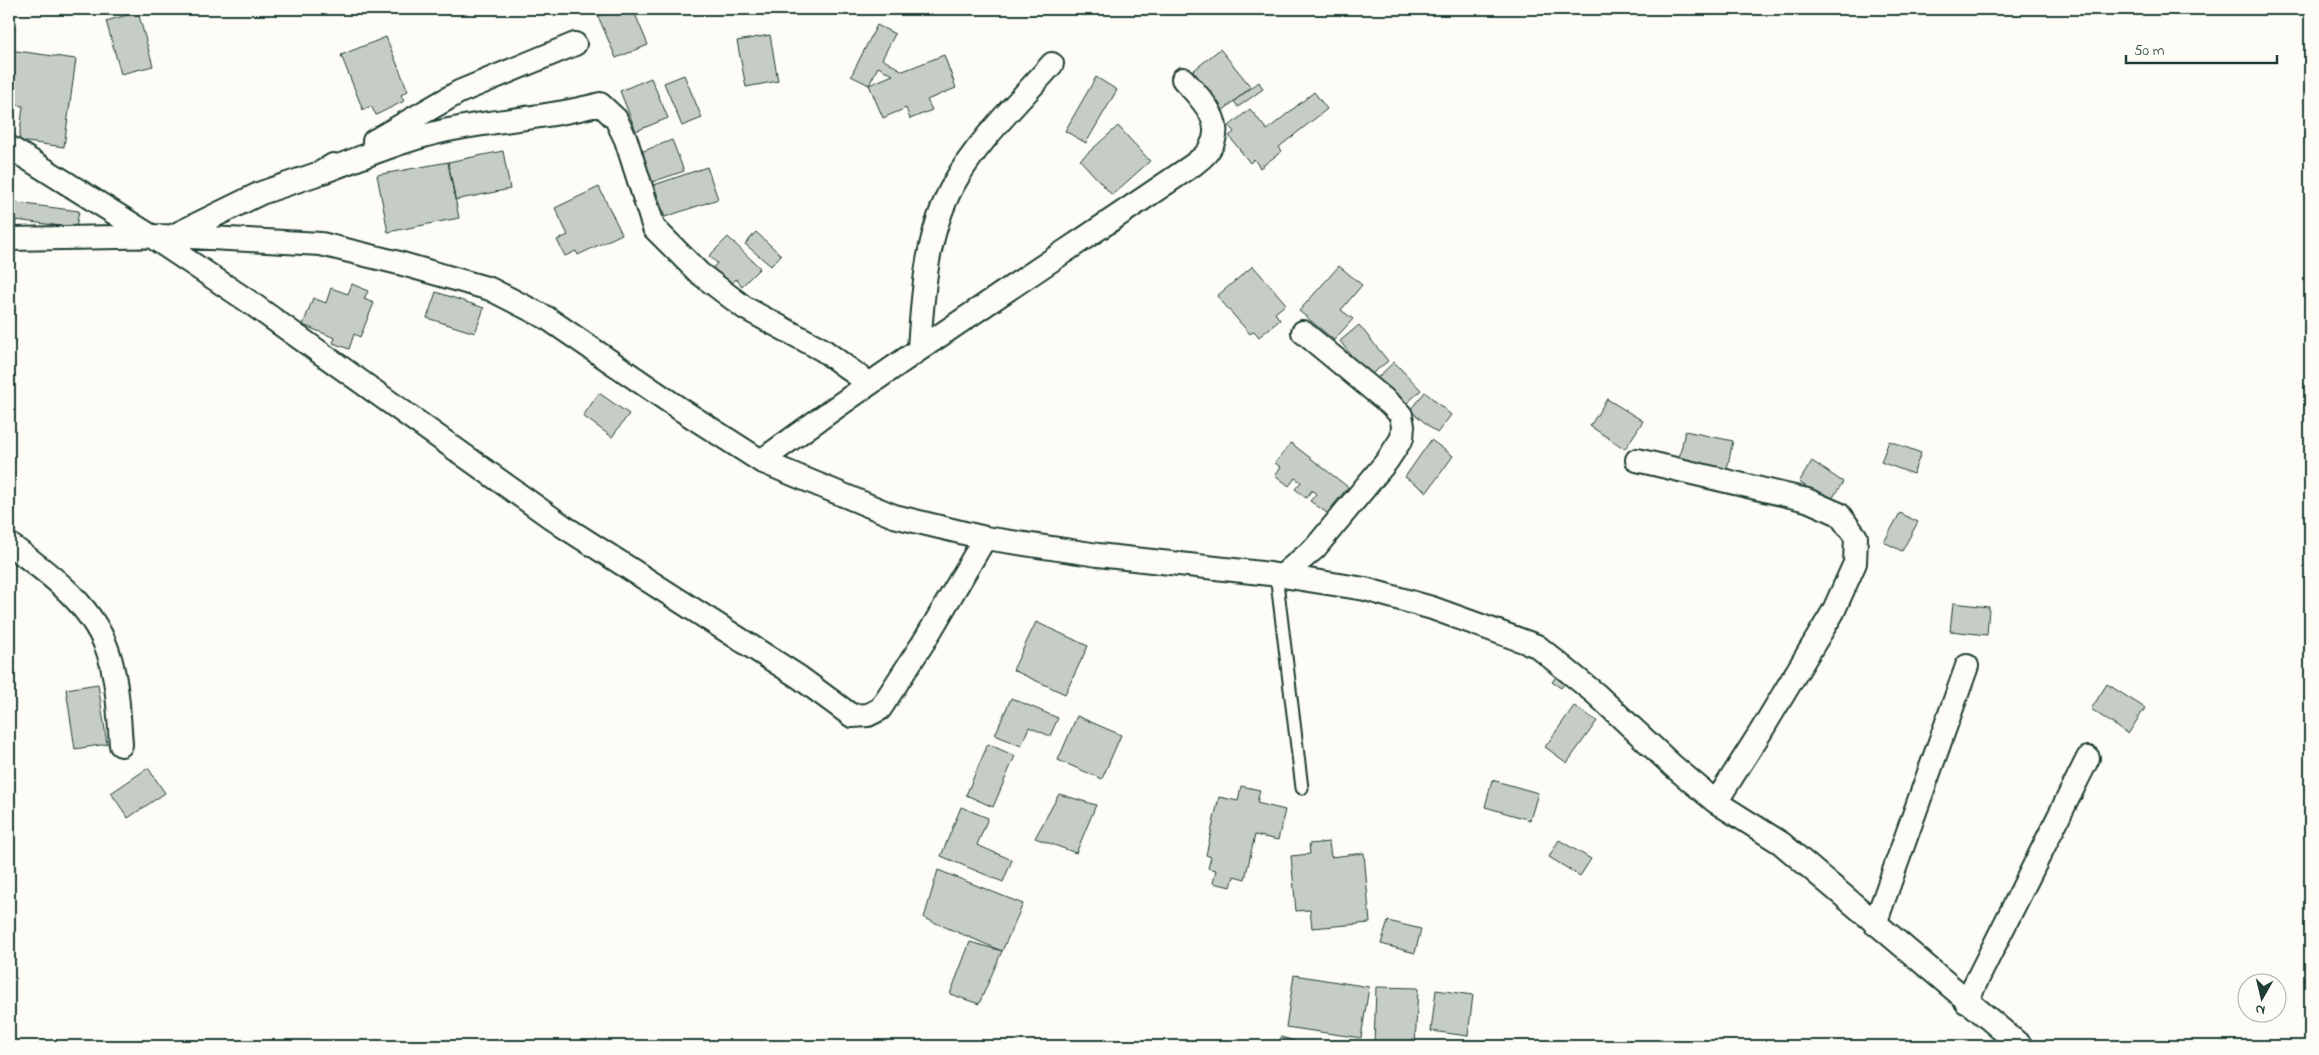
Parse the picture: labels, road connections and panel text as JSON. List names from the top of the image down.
{
  "scale_bar": "50 m",
  "north": "bottom"
}
